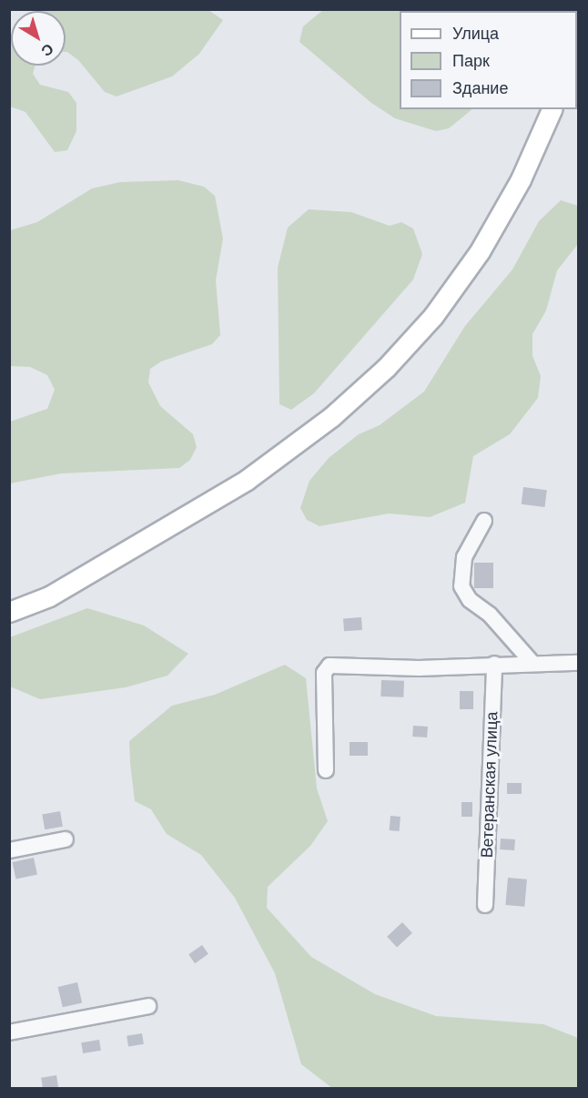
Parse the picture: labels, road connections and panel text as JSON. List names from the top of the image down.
{
  "streets": {
    "street": ["Ветеранская улица"]
  },
  "legend": ["Улица", "Парк", "Здание"],
  "north": "bottom right"
}
